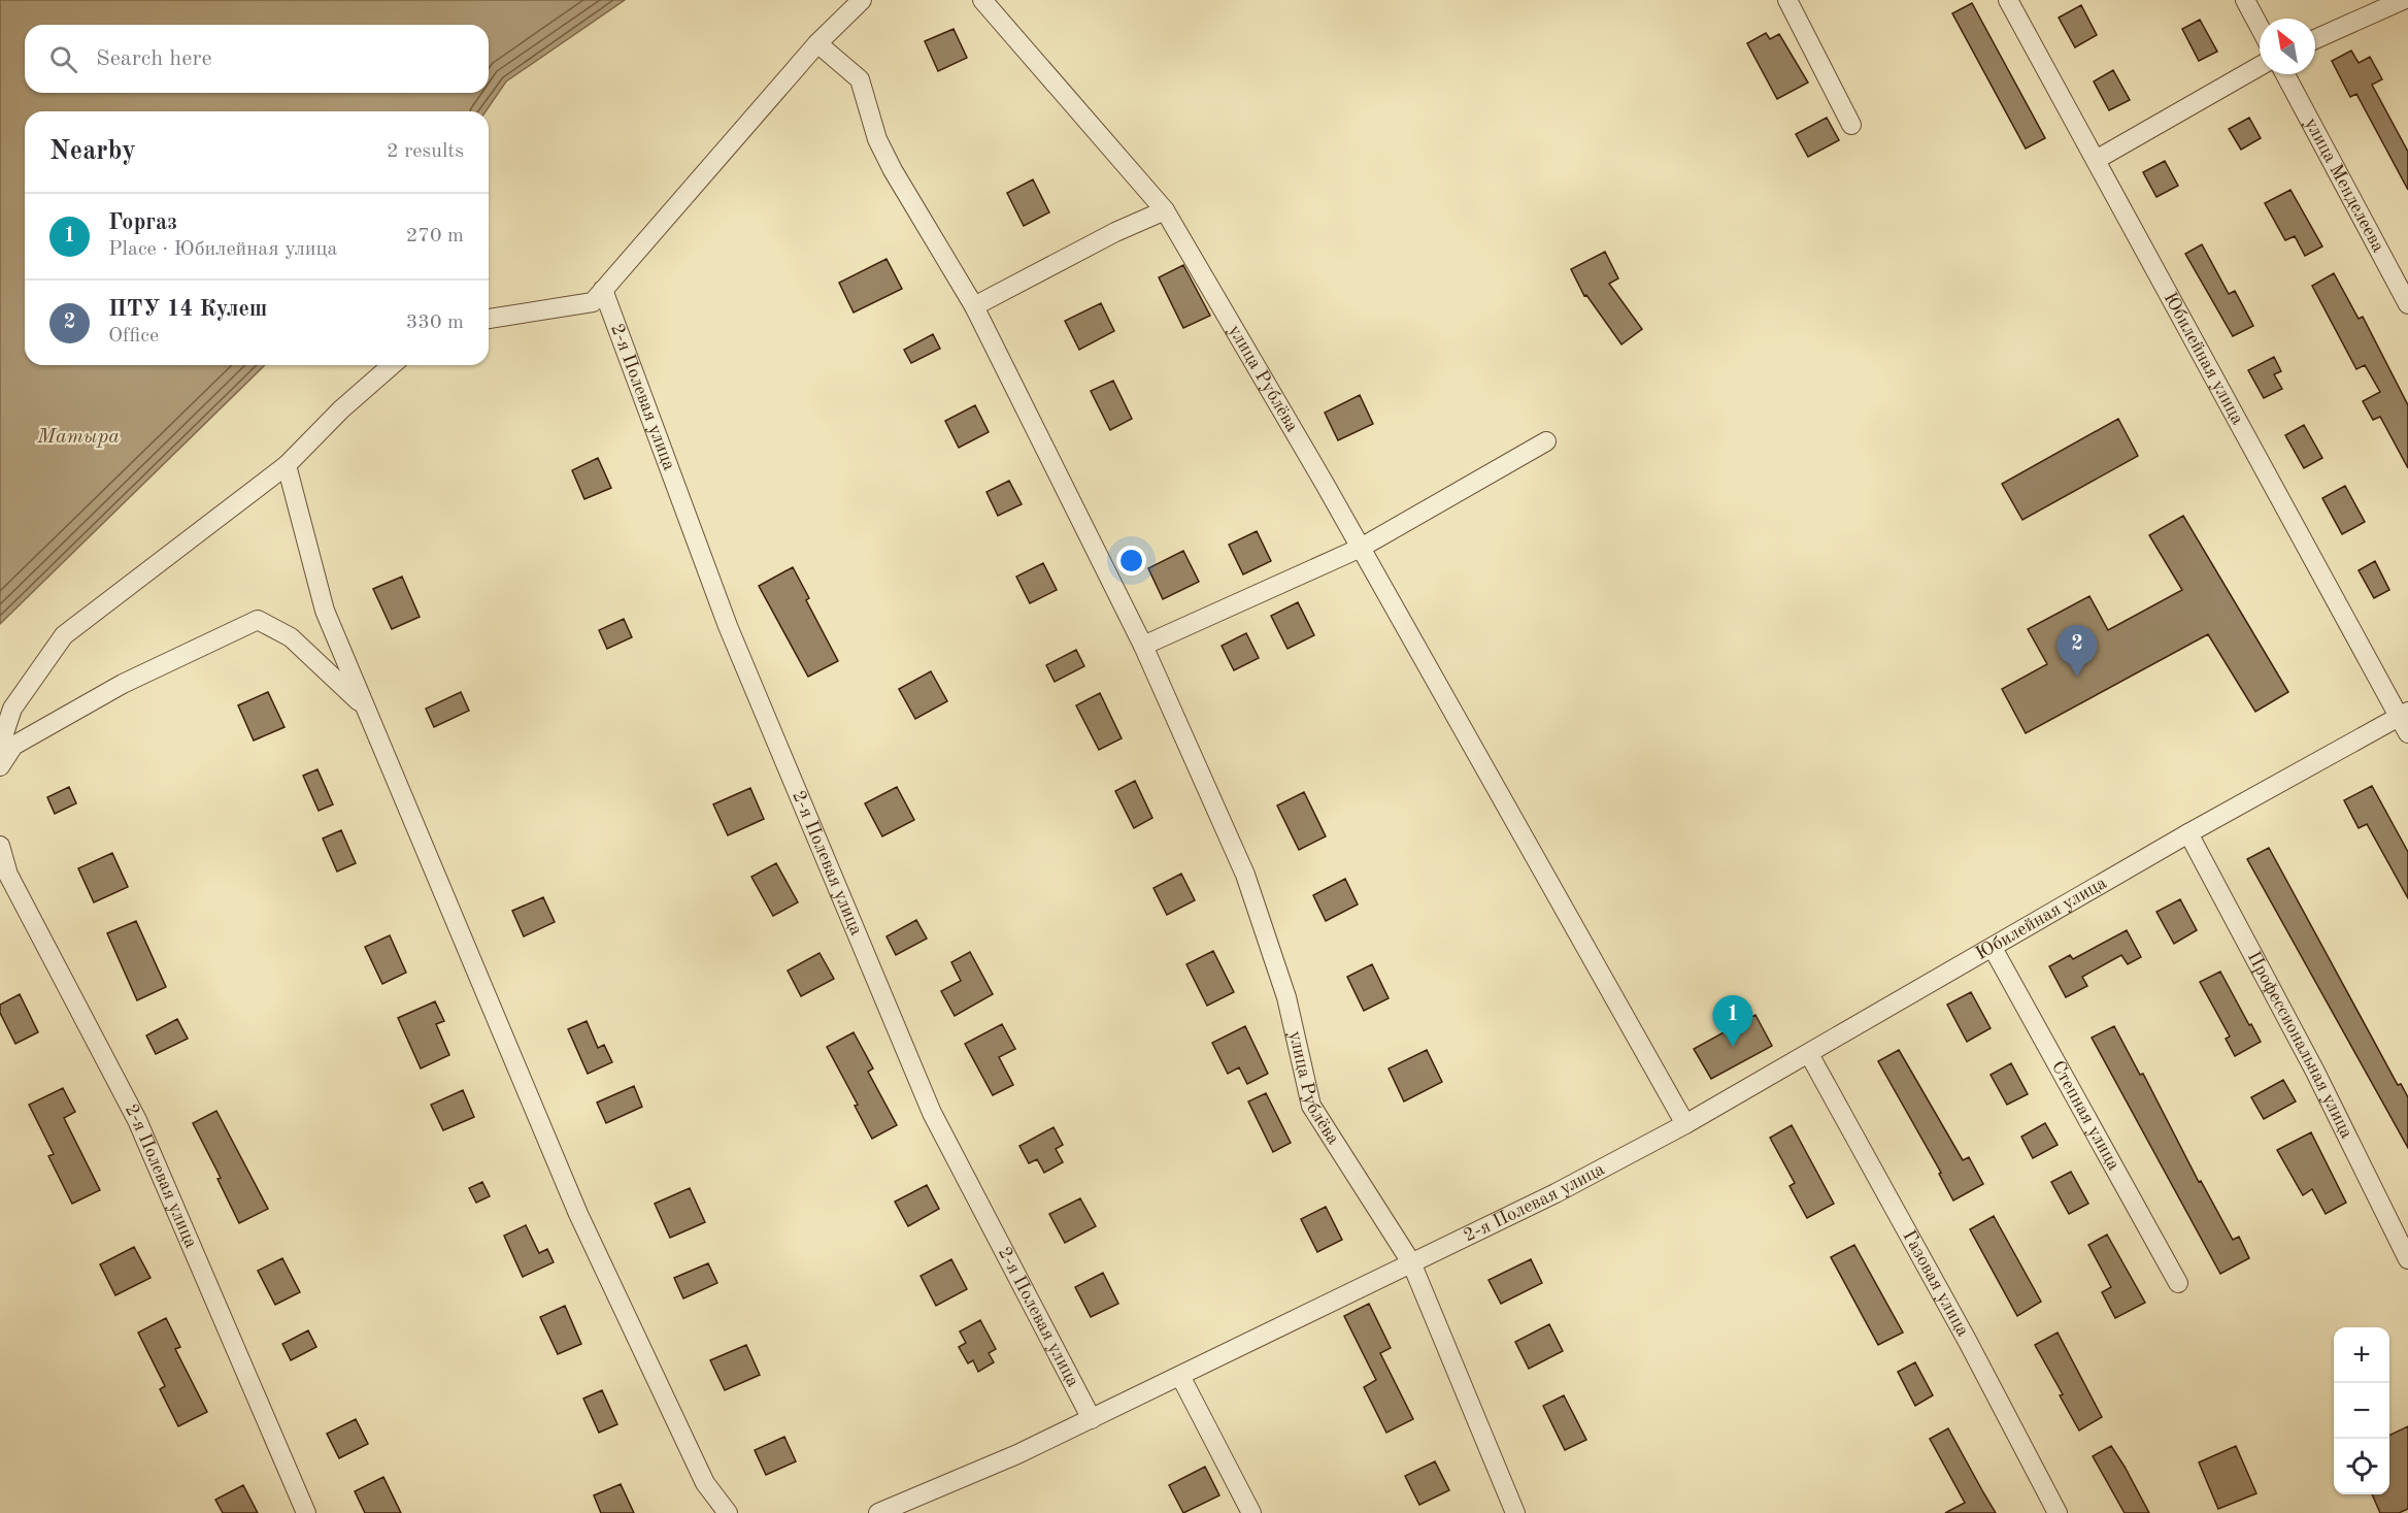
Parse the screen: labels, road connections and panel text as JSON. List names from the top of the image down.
{
  "streets": {
    "street": [
      "улица Менделеева",
      "Юбилейная улица",
      "улица Рублёва",
      "2-я Полевая улица",
      "Профессиональная улица",
      "Степная улица",
      "Газовая улица"
    ]
  },
  "crossings": [
    ["Юбилейная улица", "улица Рублёва"],
    ["Юбилейная улица", "2-я Полевая улица"],
    ["Юбилейная улица", "Профессиональная улица"],
    ["Юбилейная улица", "Степная улица"],
    ["Юбилейная улица", "Газовая улица"],
    ["улица Рублёва", "2-я Полевая улица"]
  ],
  "water": ["Матыра"],
  "north": "top left",
  "page": {
    "search": "Search here",
    "heading": ["Nearby", "2 results"],
    "list": [
      {
        "mark": "1",
        "name": "Горгаз",
        "note": "Place · Юбилейная улица",
        "value": "270 m"
      },
      {
        "mark": "2",
        "name": "ПТУ 14 Кулеш",
        "note": "Office",
        "value": "330 m"
      }
    ],
    "pins": ["2", "1"],
    "map_buttons": ["+", "−"]
  }
}
